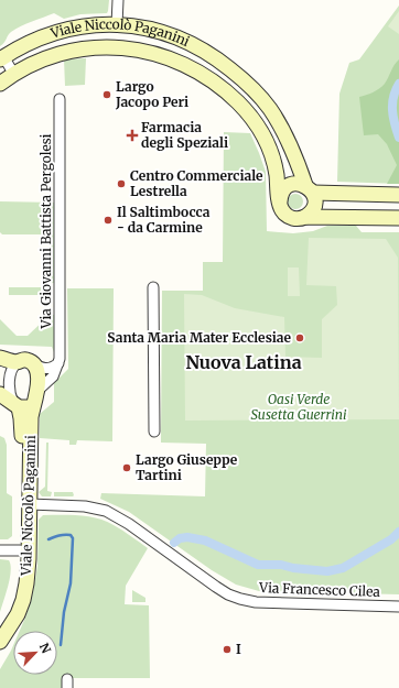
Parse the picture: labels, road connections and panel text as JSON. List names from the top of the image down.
{
  "streets": {
    "street": ["Viale Niccolò Paganini", "Via Giovanni Battista Pergolesi", "Via Francesco Cilea"]
  },
  "crossings": [
    ["Viale Niccolò Paganini", "Via Giovanni Battista Pergolesi"],
    ["Viale Niccolò Paganini", "Via Francesco Cilea"]
  ],
  "districts": ["Nuova Latina"],
  "parks": ["Oasi Verde Susetta Guerrini"],
  "places": {
    "other": [
      "Largo Jacopo Peri",
      "Centro Commerciale Lestrella",
      "Il Saltimbocca - da Carmine",
      "Santa Maria Mater Ecclesiae",
      "Largo Giuseppe Tartini",
      "I"
    ],
    "health": ["Farmacia degli Speziali"]
  },
  "north": "top right"
}
